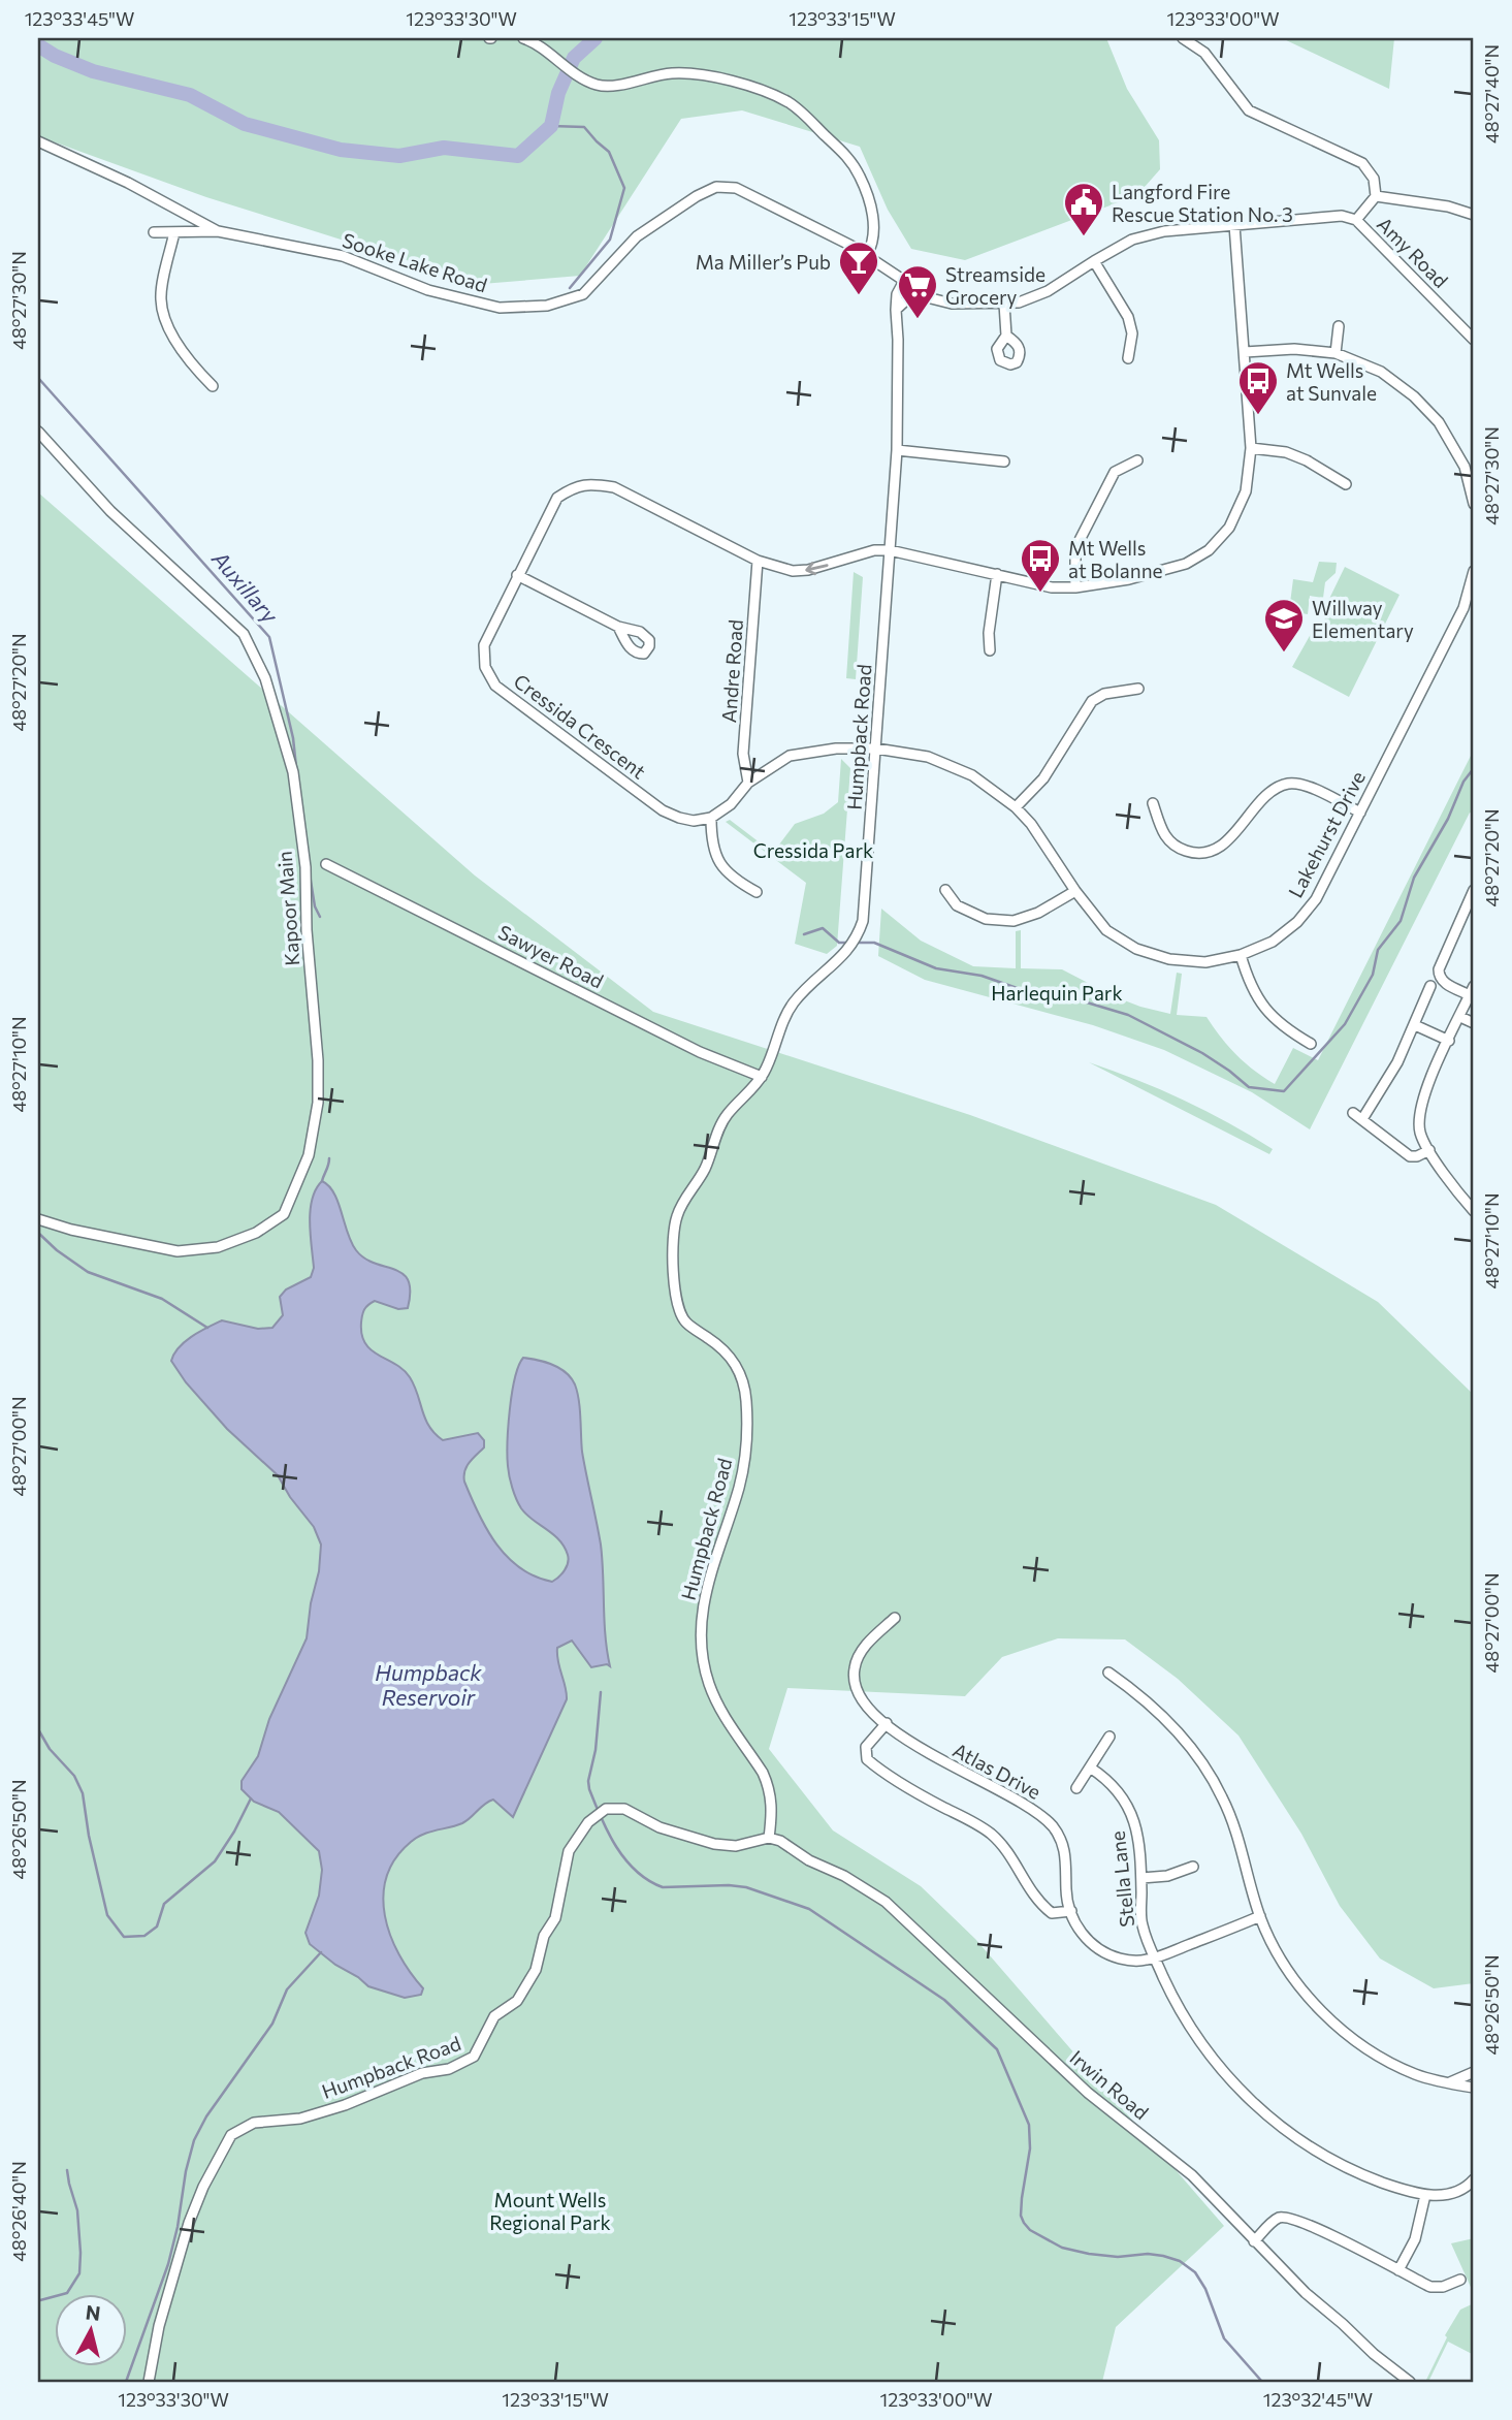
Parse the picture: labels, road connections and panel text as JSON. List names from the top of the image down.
{
  "streets": {
    "street": [
      "Amy Road",
      "Sooke Lake Road",
      "Andre Road",
      "Cressida Crescent",
      "Humpback Road",
      "Lakehurst Drive",
      "Kapoor Main",
      "Sawyer Road",
      "Atlas Drive",
      "Stella Lane",
      "Irwin Road"
    ]
  },
  "crossings": [
    ["Amy Road", "Sooke Lake Road"],
    ["Sooke Lake Road", "Humpback Road"],
    ["Andre Road", "Cressida Crescent"],
    ["Cressida Crescent", "Humpback Road"],
    ["Humpback Road", "Lakehurst Drive"],
    ["Humpback Road", "Sawyer Road"],
    ["Humpback Road", "Irwin Road"],
    ["Atlas Drive", "Stella Lane"]
  ],
  "water": ["Auxillary", "Humpback Reservoir"],
  "parks": ["Cressida Park", "Harlequin Park", "Mount Wells Regional Park"],
  "places": {
    "public building": ["Langford Fire Rescue Station No. 3"],
    "bar": ["Ma Miller’s Pub"],
    "supermarket": ["Streamside Grocery"],
    "bus stop": ["Mt Wells at Sunvale", "Mt Wells at Bolanne"],
    "school or university": ["Willway Elementary"]
  },
  "north": "top",
  "coordinates": [
    "123°33'45\"W",
    "123°33'30\"W",
    "123°33'15\"W",
    "123°33'00\"W",
    "48°27'40\"N",
    "48°27'30\"N",
    "48°27'20\"N",
    "48°27'10\"N",
    "48°27'00\"N",
    "48°26'50\"N",
    "48°26'40\"N",
    "123°32'45\"W"
  ]
}
